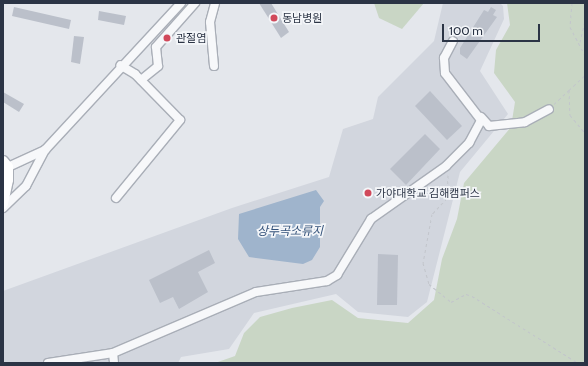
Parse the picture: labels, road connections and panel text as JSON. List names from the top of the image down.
{
  "water": ["상두곡소류지"],
  "places": ["동남병원", "관절염", "가야대학교 김해캠퍼스"],
  "scale_bar": "100 m"
}
